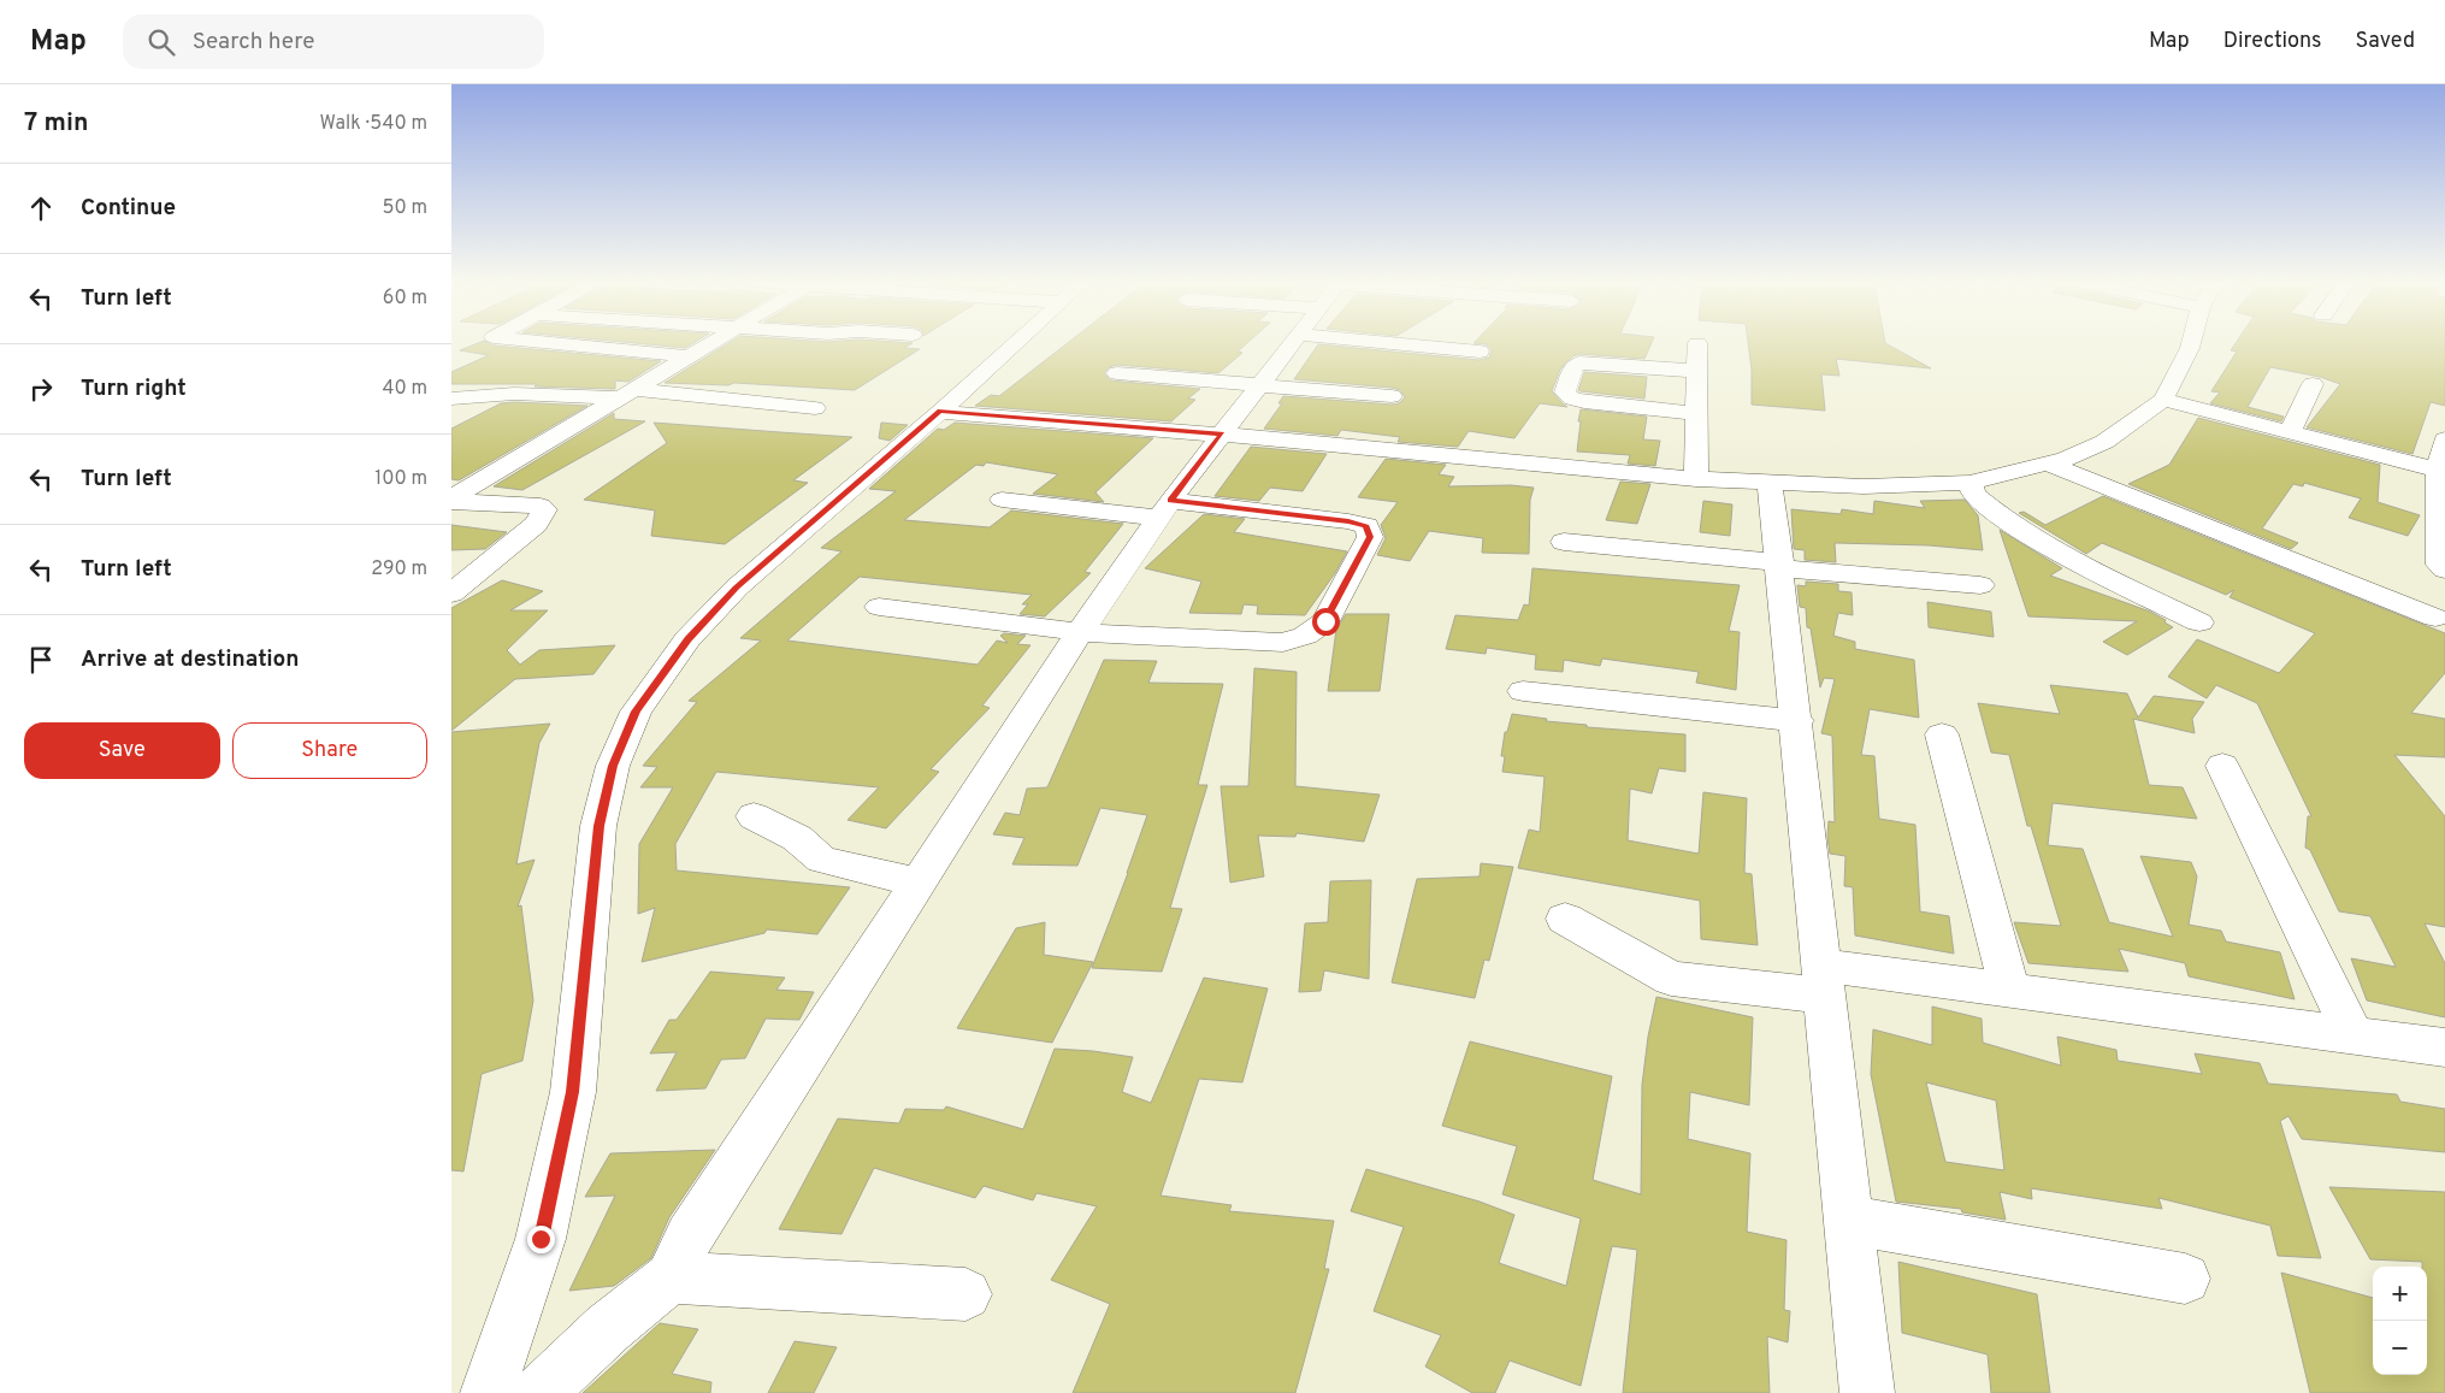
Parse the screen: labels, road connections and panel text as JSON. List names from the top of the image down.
{
  "page": {
    "header": "Map",
    "search": "Search here",
    "nav": ["Map", "Directions", "Saved"],
    "heading": ["7 min", "Walk · 540 m"],
    "list": [
      ["Continue", "50 m"],
      ["Turn left", "60 m"],
      ["Turn right", "40 m"],
      ["Turn left", "100 m"],
      ["Turn left", "290 m"],
      "Arrive at destination"
    ],
    "buttons": ["Save", "Share"],
    "map_buttons": ["+", "−"]
  }
}
